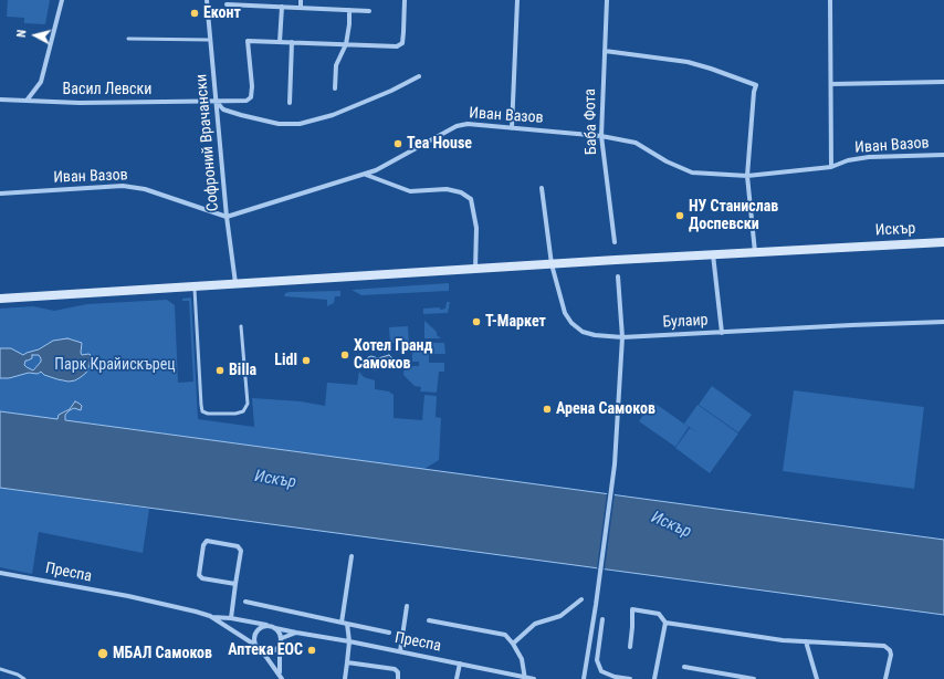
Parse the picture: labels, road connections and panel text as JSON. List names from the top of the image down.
{
  "streets": {
    "main road": ["Искър"],
    "street": [
      "Васил Левски",
      "Иван Вазов",
      "Баба Фота",
      "Софроний Врачански",
      "Булаир",
      "Преспа"
    ]
  },
  "crossings": [
    ["Васил Левски", "Софроний Врачански"],
    ["Иван Вазов", "Баба Фота"],
    ["Иван Вазов", "Софроний Врачански"],
    ["Софроний Врачански", "Искър"],
    ["Искър", "Булаир"]
  ],
  "water": ["Искър"],
  "parks": ["Парк Крайискърец"],
  "places": [
    "Еконт",
    "Tea House",
    "НУ Станислав Доспевски",
    "Т-Маркет",
    "Хотел Гранд Самоков",
    "Lidl",
    "Billa",
    "Арена Самоков",
    "Аптека ЕОС",
    "МБАЛ Самоков"
  ],
  "north": "left"
}
